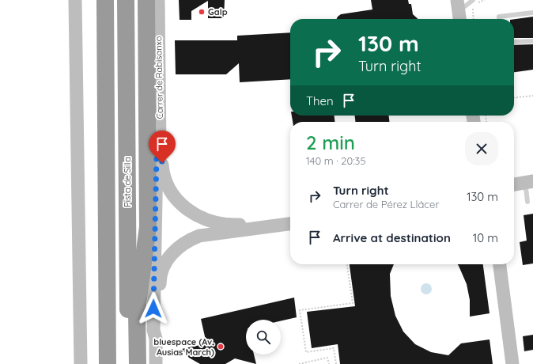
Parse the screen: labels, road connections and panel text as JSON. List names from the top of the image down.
{
  "streets": {
    "highway": ["Pista de Silla"],
    "street": ["Carrer de Rabisanxo"]
  },
  "places": ["Galp", "bluespace (Av. Ausias March)"],
  "page": {
    "turn": ["130 m", "Turn right"],
    "then": "Then",
    "heading": ["2 min", "140 m · 20:35"],
    "list": [
      {
        "name": "Turn right",
        "note": "Carrer de Pérez Llácer",
        "value": "130 m"
      },
      {
        "name": "Arrive at destination",
        "value": "10 m"
      }
    ]
  }
}
